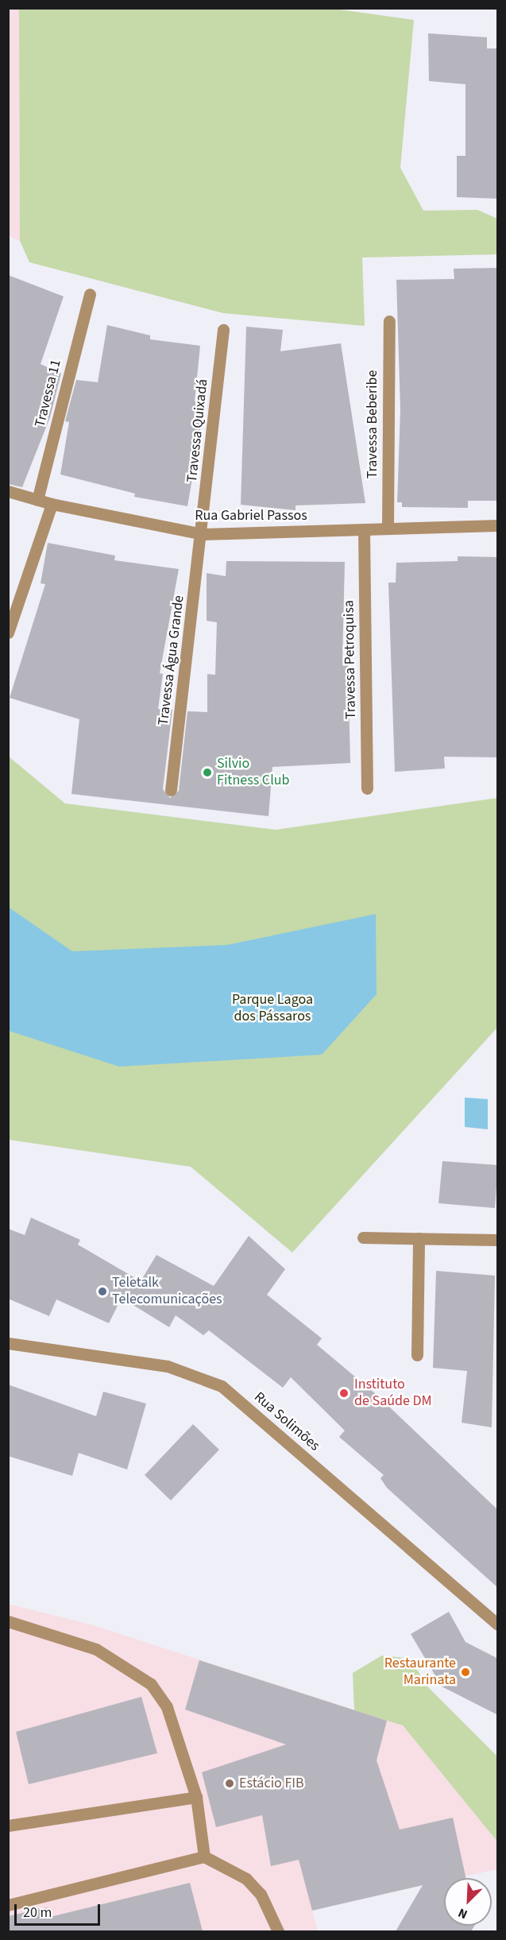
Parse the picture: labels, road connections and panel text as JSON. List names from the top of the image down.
{
  "streets": {
    "street": [
      "Travessa 11",
      "Travessa Beberibe",
      "Travessa Quixadá",
      "Rua Gabriel Passos",
      "Travessa Petroquisa",
      "Travessa Água Grande",
      "Rua Solimões"
    ]
  },
  "crossings": [
    ["Travessa 11", "Rua Gabriel Passos"],
    ["Travessa Beberibe", "Rua Gabriel Passos"],
    ["Travessa Quixadá", "Rua Gabriel Passos"],
    ["Travessa Quixadá", "Travessa Água Grande"],
    ["Rua Gabriel Passos", "Travessa Petroquisa"],
    ["Rua Gabriel Passos", "Travessa Água Grande"]
  ],
  "parks": ["Parque Lagoa dos Pássaros"],
  "places": [
    "Silvio Fitness Club",
    "Teletalk Telecomunicações",
    "Instituto de Saúde DM",
    "Restaurante Marinata",
    "Estácio FIB"
  ],
  "scale_bar": "20 m",
  "north": "bottom left"
}
